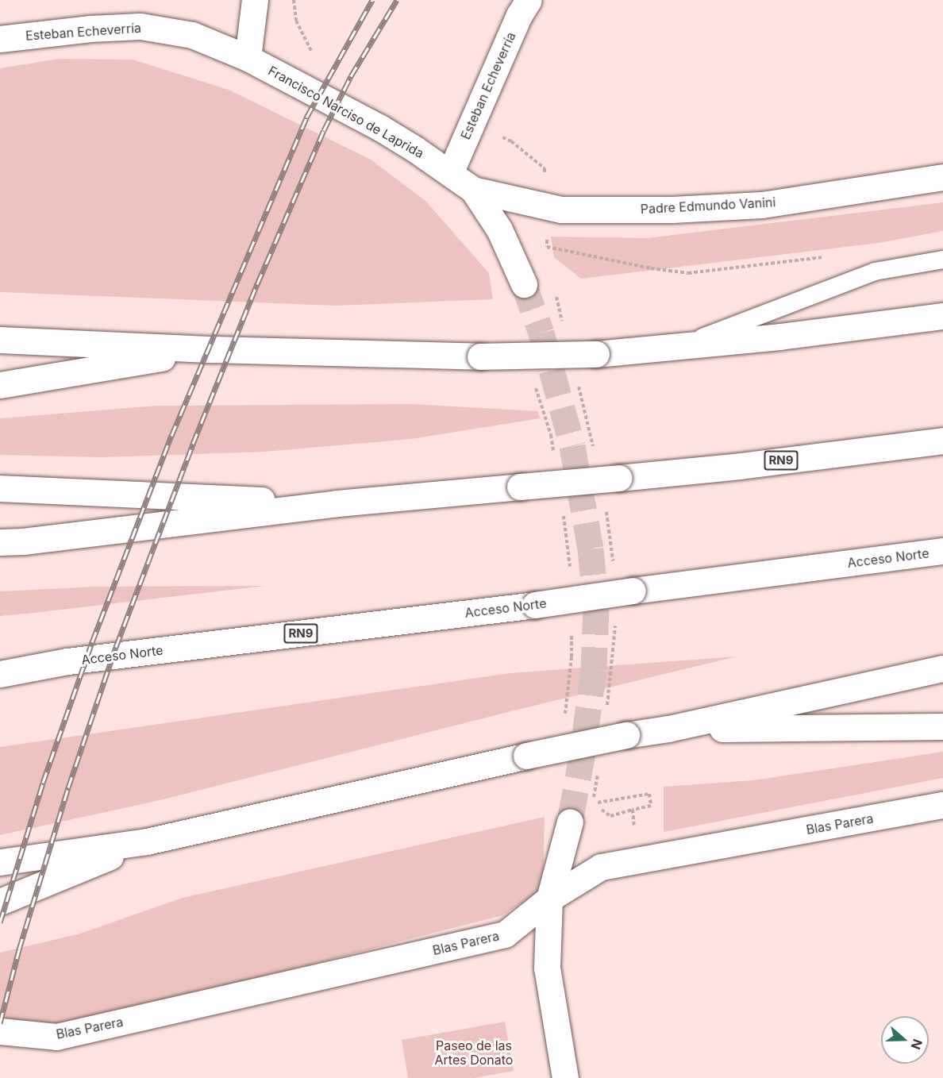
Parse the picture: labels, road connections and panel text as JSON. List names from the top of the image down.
{
  "streets": {
    "main road": [
      "Esteban Echeverría",
      "Francisco Narciso de Laprida",
      "Padre Edmundo Vanini",
      "RN9",
      "Acceso Norte",
      "Blas Parera"
    ]
  },
  "crossings": [
    ["Esteban Echeverría", "Francisco Narciso de Laprida"],
    ["Francisco Narciso de Laprida", "Padre Edmundo Vanini"]
  ],
  "parks": ["Paseo de las Artes Donato"],
  "north": "right"
}
